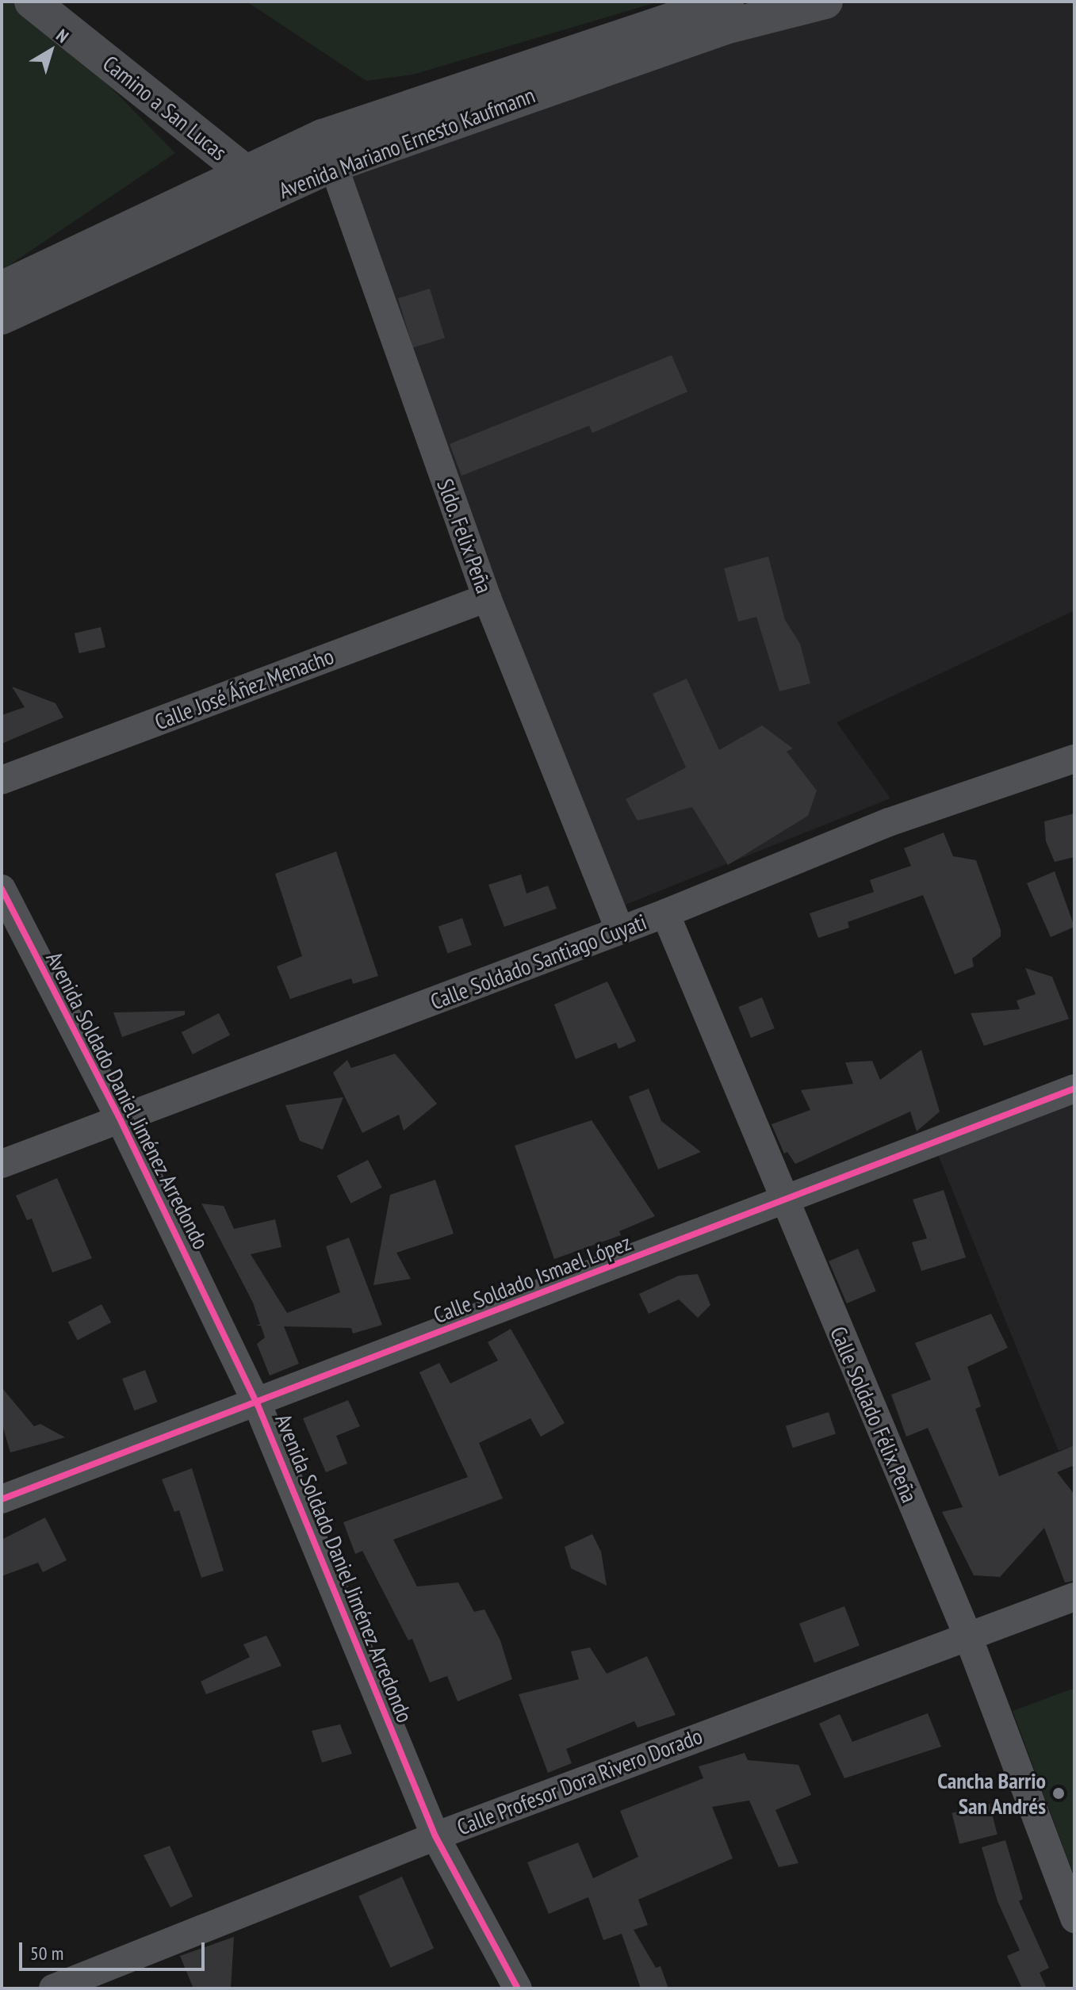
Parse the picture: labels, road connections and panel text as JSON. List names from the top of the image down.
{
  "streets": {
    "main road": ["Camino a San Lucas", "Avenida Mariano Ernesto Kaufmann"],
    "street": [
      "Sldo. Felix Peña",
      "Calle José Áñez Menacho",
      "Calle Soldado Santiago Cuyati",
      "Avenida Soldado Daniel Jiménez Arredondo",
      "Calle Soldado Ismael López",
      "Calle Soldado Félix Peña",
      "Calle Profesor Dora Rivero Dorado"
    ]
  },
  "crossings": [
    ["Camino a San Lucas", "Avenida Mariano Ernesto Kaufmann"],
    ["Avenida Mariano Ernesto Kaufmann", "Sldo. Felix Peña"],
    ["Sldo. Felix Peña", "Calle José Áñez Menacho"],
    ["Sldo. Felix Peña", "Calle Soldado Santiago Cuyati"],
    ["Calle Soldado Santiago Cuyati", "Avenida Soldado Daniel Jiménez Arredondo"],
    ["Calle Soldado Santiago Cuyati", "Calle Soldado Félix Peña"],
    ["Avenida Soldado Daniel Jiménez Arredondo", "Calle Soldado Ismael López"],
    ["Avenida Soldado Daniel Jiménez Arredondo", "Calle Profesor Dora Rivero Dorado"],
    ["Calle Soldado Ismael López", "Calle Soldado Félix Peña"],
    ["Calle Soldado Félix Peña", "Calle Profesor Dora Rivero Dorado"]
  ],
  "places": ["Cancha Barrio San Andrés"],
  "scale_bar": "50 m",
  "north": "top right"
}
